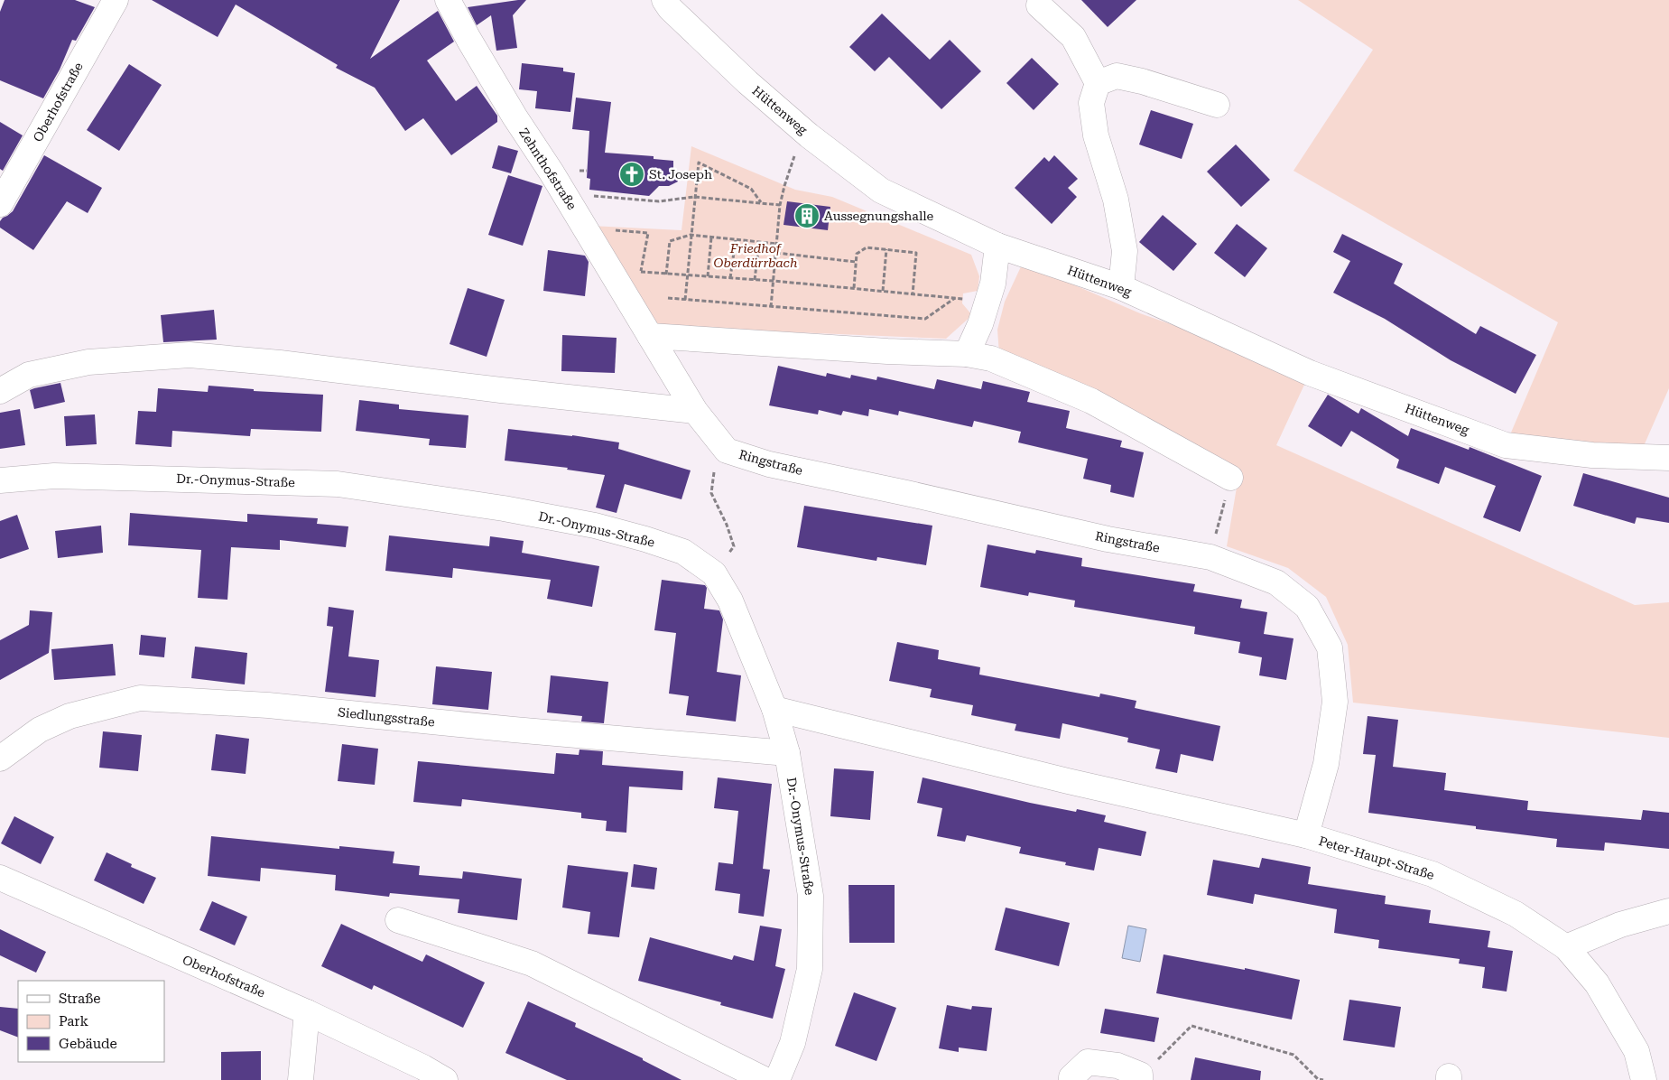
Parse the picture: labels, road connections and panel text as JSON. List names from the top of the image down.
{
  "streets": {
    "street": [
      "Oberhofstraße",
      "Hüttenweg",
      "Zehnthofstraße",
      "Ringstraße",
      "Dr.-Onymus-Straße",
      "Siedlungsstraße",
      "Peter-Haupt-Straße"
    ]
  },
  "crossings": [
    ["Zehnthofstraße", "Ringstraße"],
    ["Ringstraße", "Peter-Haupt-Straße"],
    ["Dr.-Onymus-Straße", "Siedlungsstraße"]
  ],
  "parks": ["Friedhof Oberdürrbach"],
  "places": {
    "church": ["St. Joseph"],
    "building": ["Aussegnungshalle"]
  },
  "legend": ["Straße", "Park", "Gebäude"]
}
